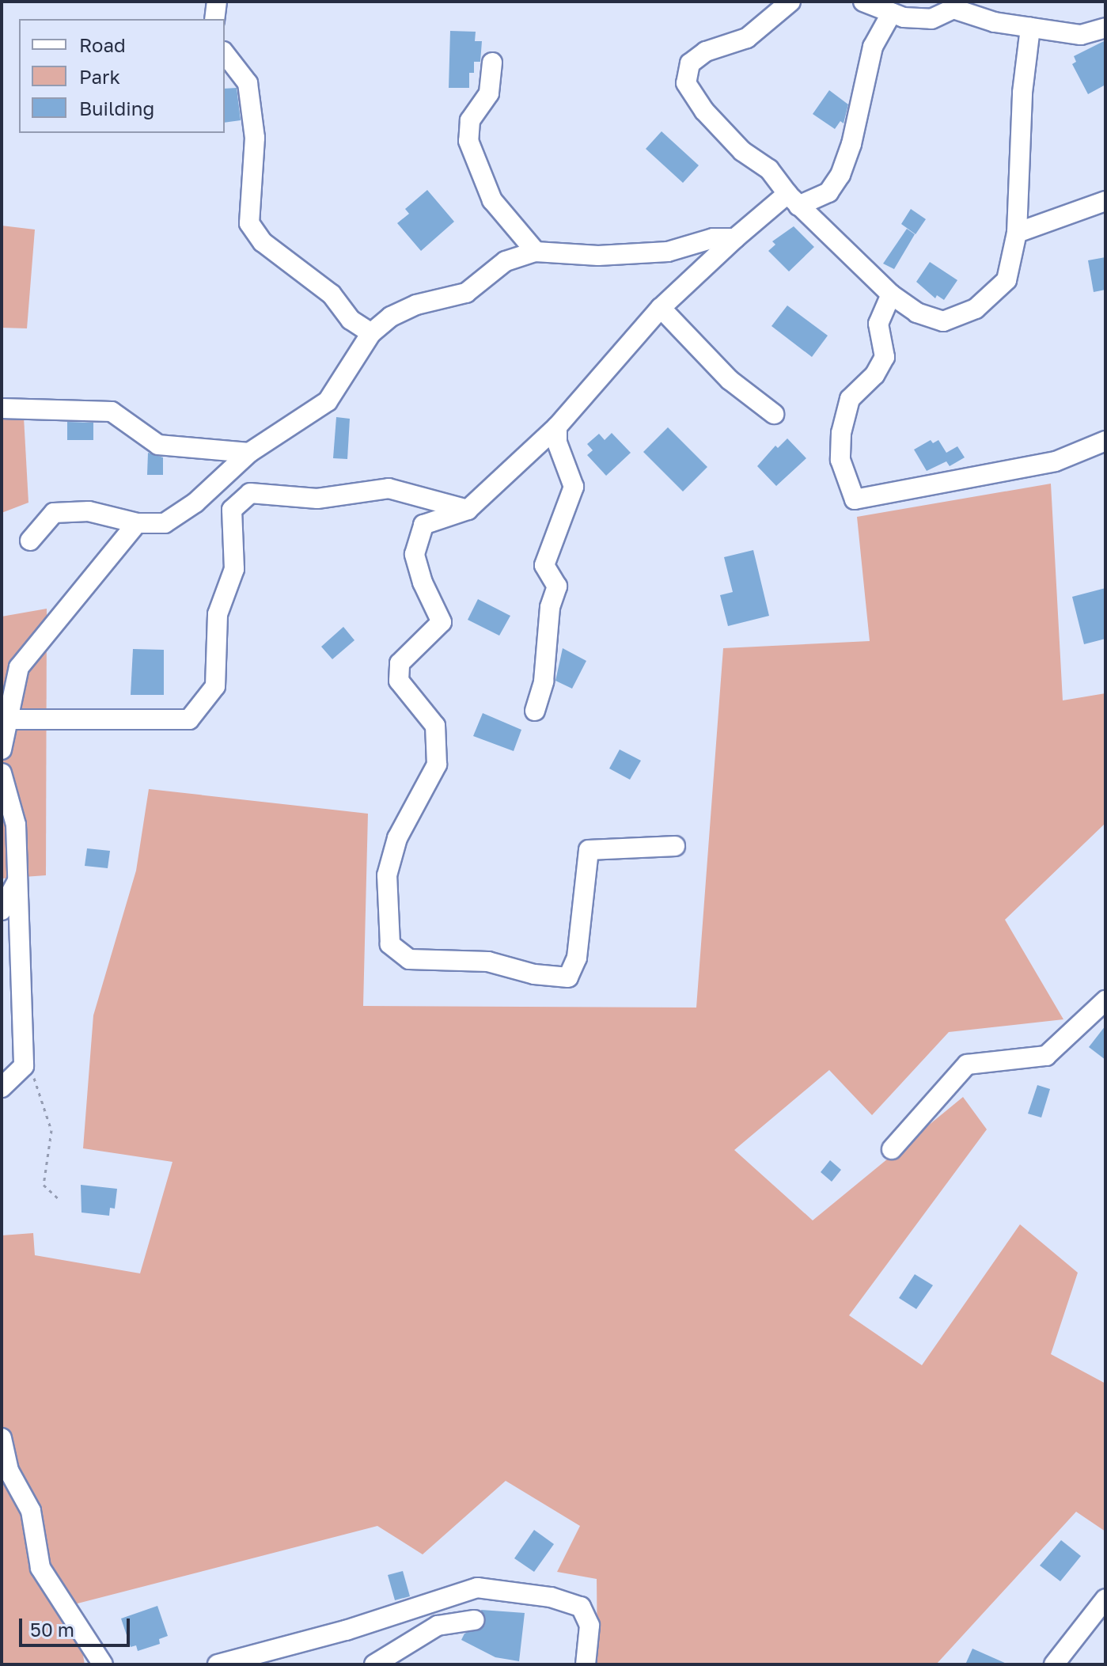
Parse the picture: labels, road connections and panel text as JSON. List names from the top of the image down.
{
  "legend": ["Road", "Park", "Building"],
  "scale_bar": "50 m"
}
